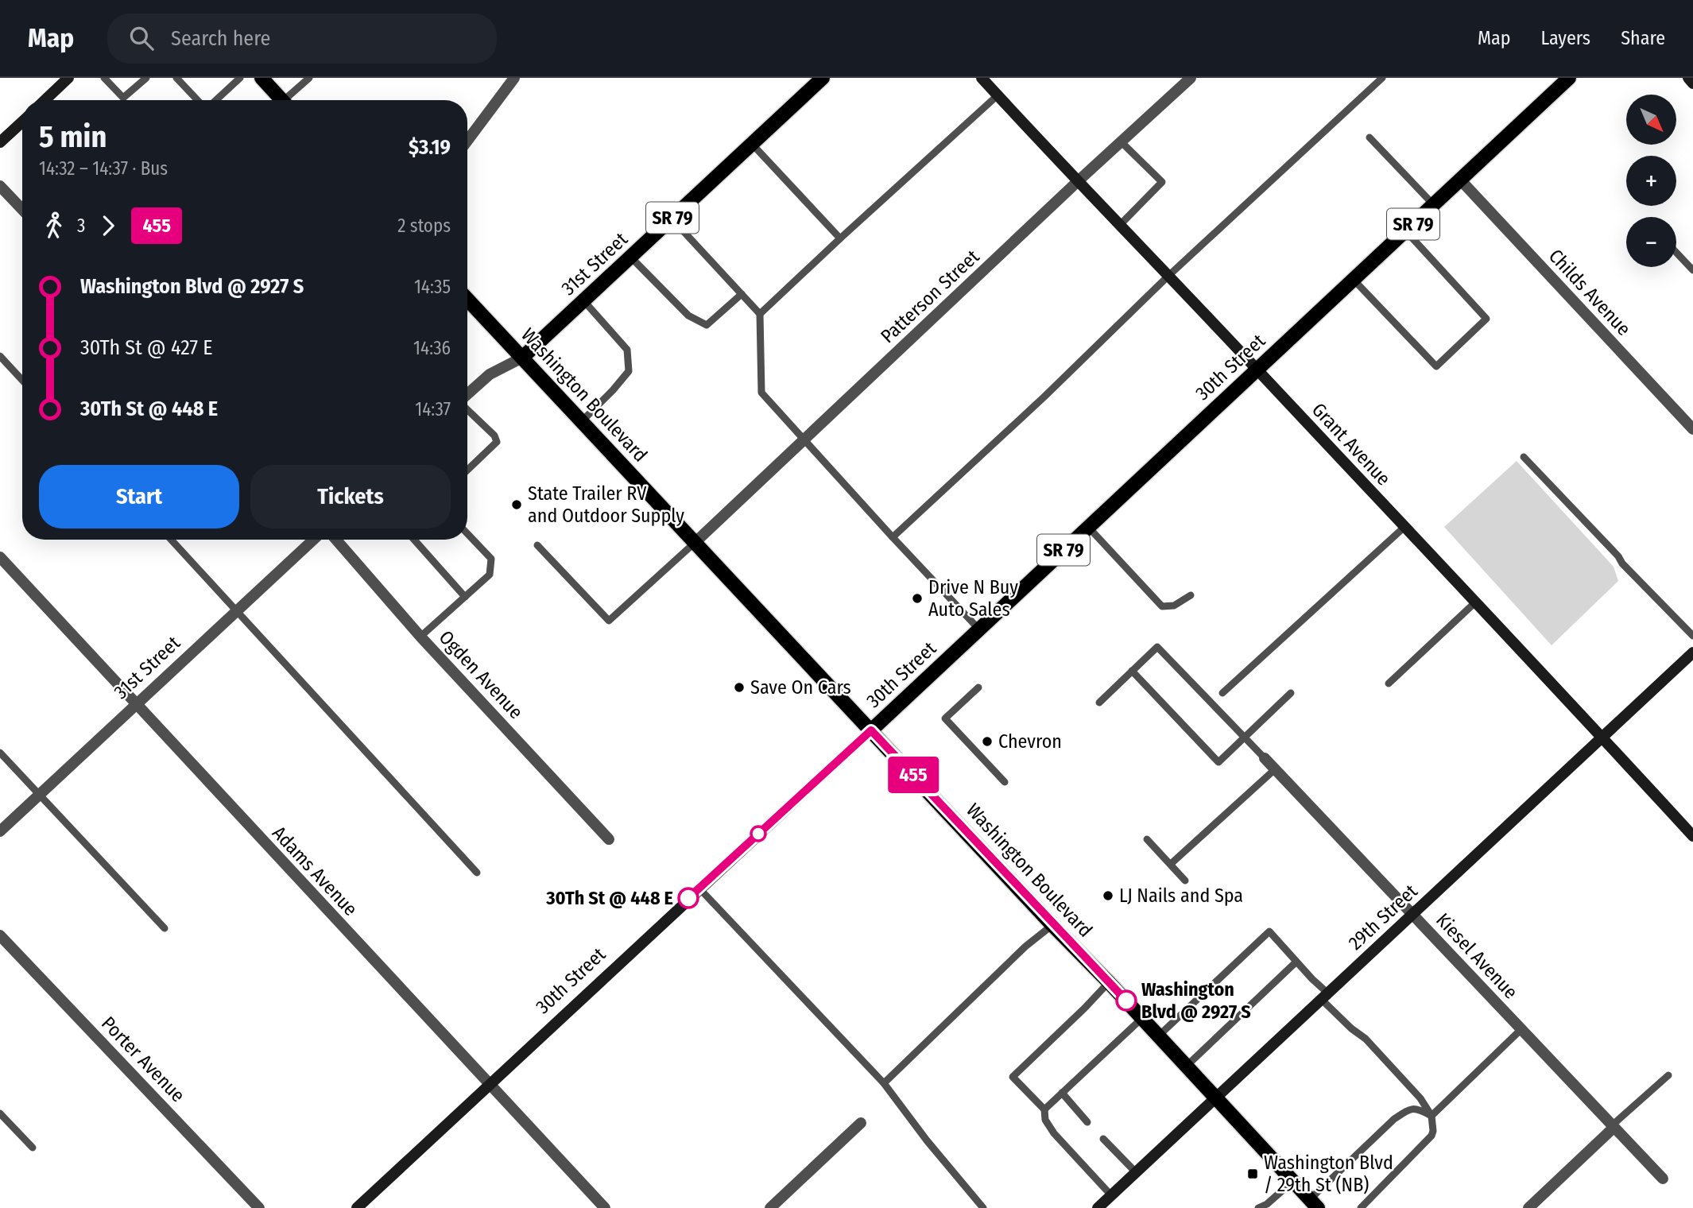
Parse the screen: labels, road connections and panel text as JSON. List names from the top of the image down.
{
  "streets": {
    "main road": [
      "SR 79",
      "31st Street",
      "30th Street",
      "Washington Boulevard"
    ],
    "street": [
      "Childs Avenue",
      "Patterson Street",
      "Grant Avenue",
      "Ogden Avenue",
      "Adams Avenue",
      "29th Street",
      "Kiesel Avenue",
      "Porter Avenue"
    ]
  },
  "crossings": [
    ["31st Street", "Washington Boulevard"],
    ["31st Street", "Adams Avenue"],
    ["Childs Avenue", "30th Street"],
    ["Patterson Street", "Washington Boulevard"],
    ["Patterson Street", "Grant Avenue"],
    ["30th Street", "Washington Boulevard"],
    ["30th Street", "Grant Avenue"],
    ["30th Street", "Adams Avenue"],
    ["Washington Boulevard", "29th Street"],
    ["Grant Avenue", "29th Street"],
    ["29th Street", "Kiesel Avenue"]
  ],
  "places": {
    "other": [
      "State Trailer RV and Outdoor Supply",
      "Drive N Buy Auto Sales",
      "Save On Cars",
      "Chevron",
      "LJ Nails and Spa",
      "30Th St @ 448 E",
      "Washington Blvd @ 2927 S"
    ],
    "transit": ["Washington Blvd / 29th St (NB)"]
  },
  "lines": ["bus line 455"],
  "north": "bottom right",
  "page": {
    "header": "Map",
    "search": "Search here",
    "nav": ["Map", "Layers", "Share"],
    "on_map": "455",
    "map_buttons": ["+", "−"],
    "heading": ["5 min", "14:32 – 14:37 · Bus", "$3.19"],
    "legs": ["3", "455", "2 stops"],
    "list": [
      {
        "name": "Washington Blvd @ 2927 S",
        "value": "14:35"
      },
      {
        "name": "30Th St @ 427 E",
        "value": "14:36"
      },
      {
        "name": "30Th St @ 448 E",
        "value": "14:37"
      }
    ],
    "buttons": ["Start", "Tickets"]
  }
}
